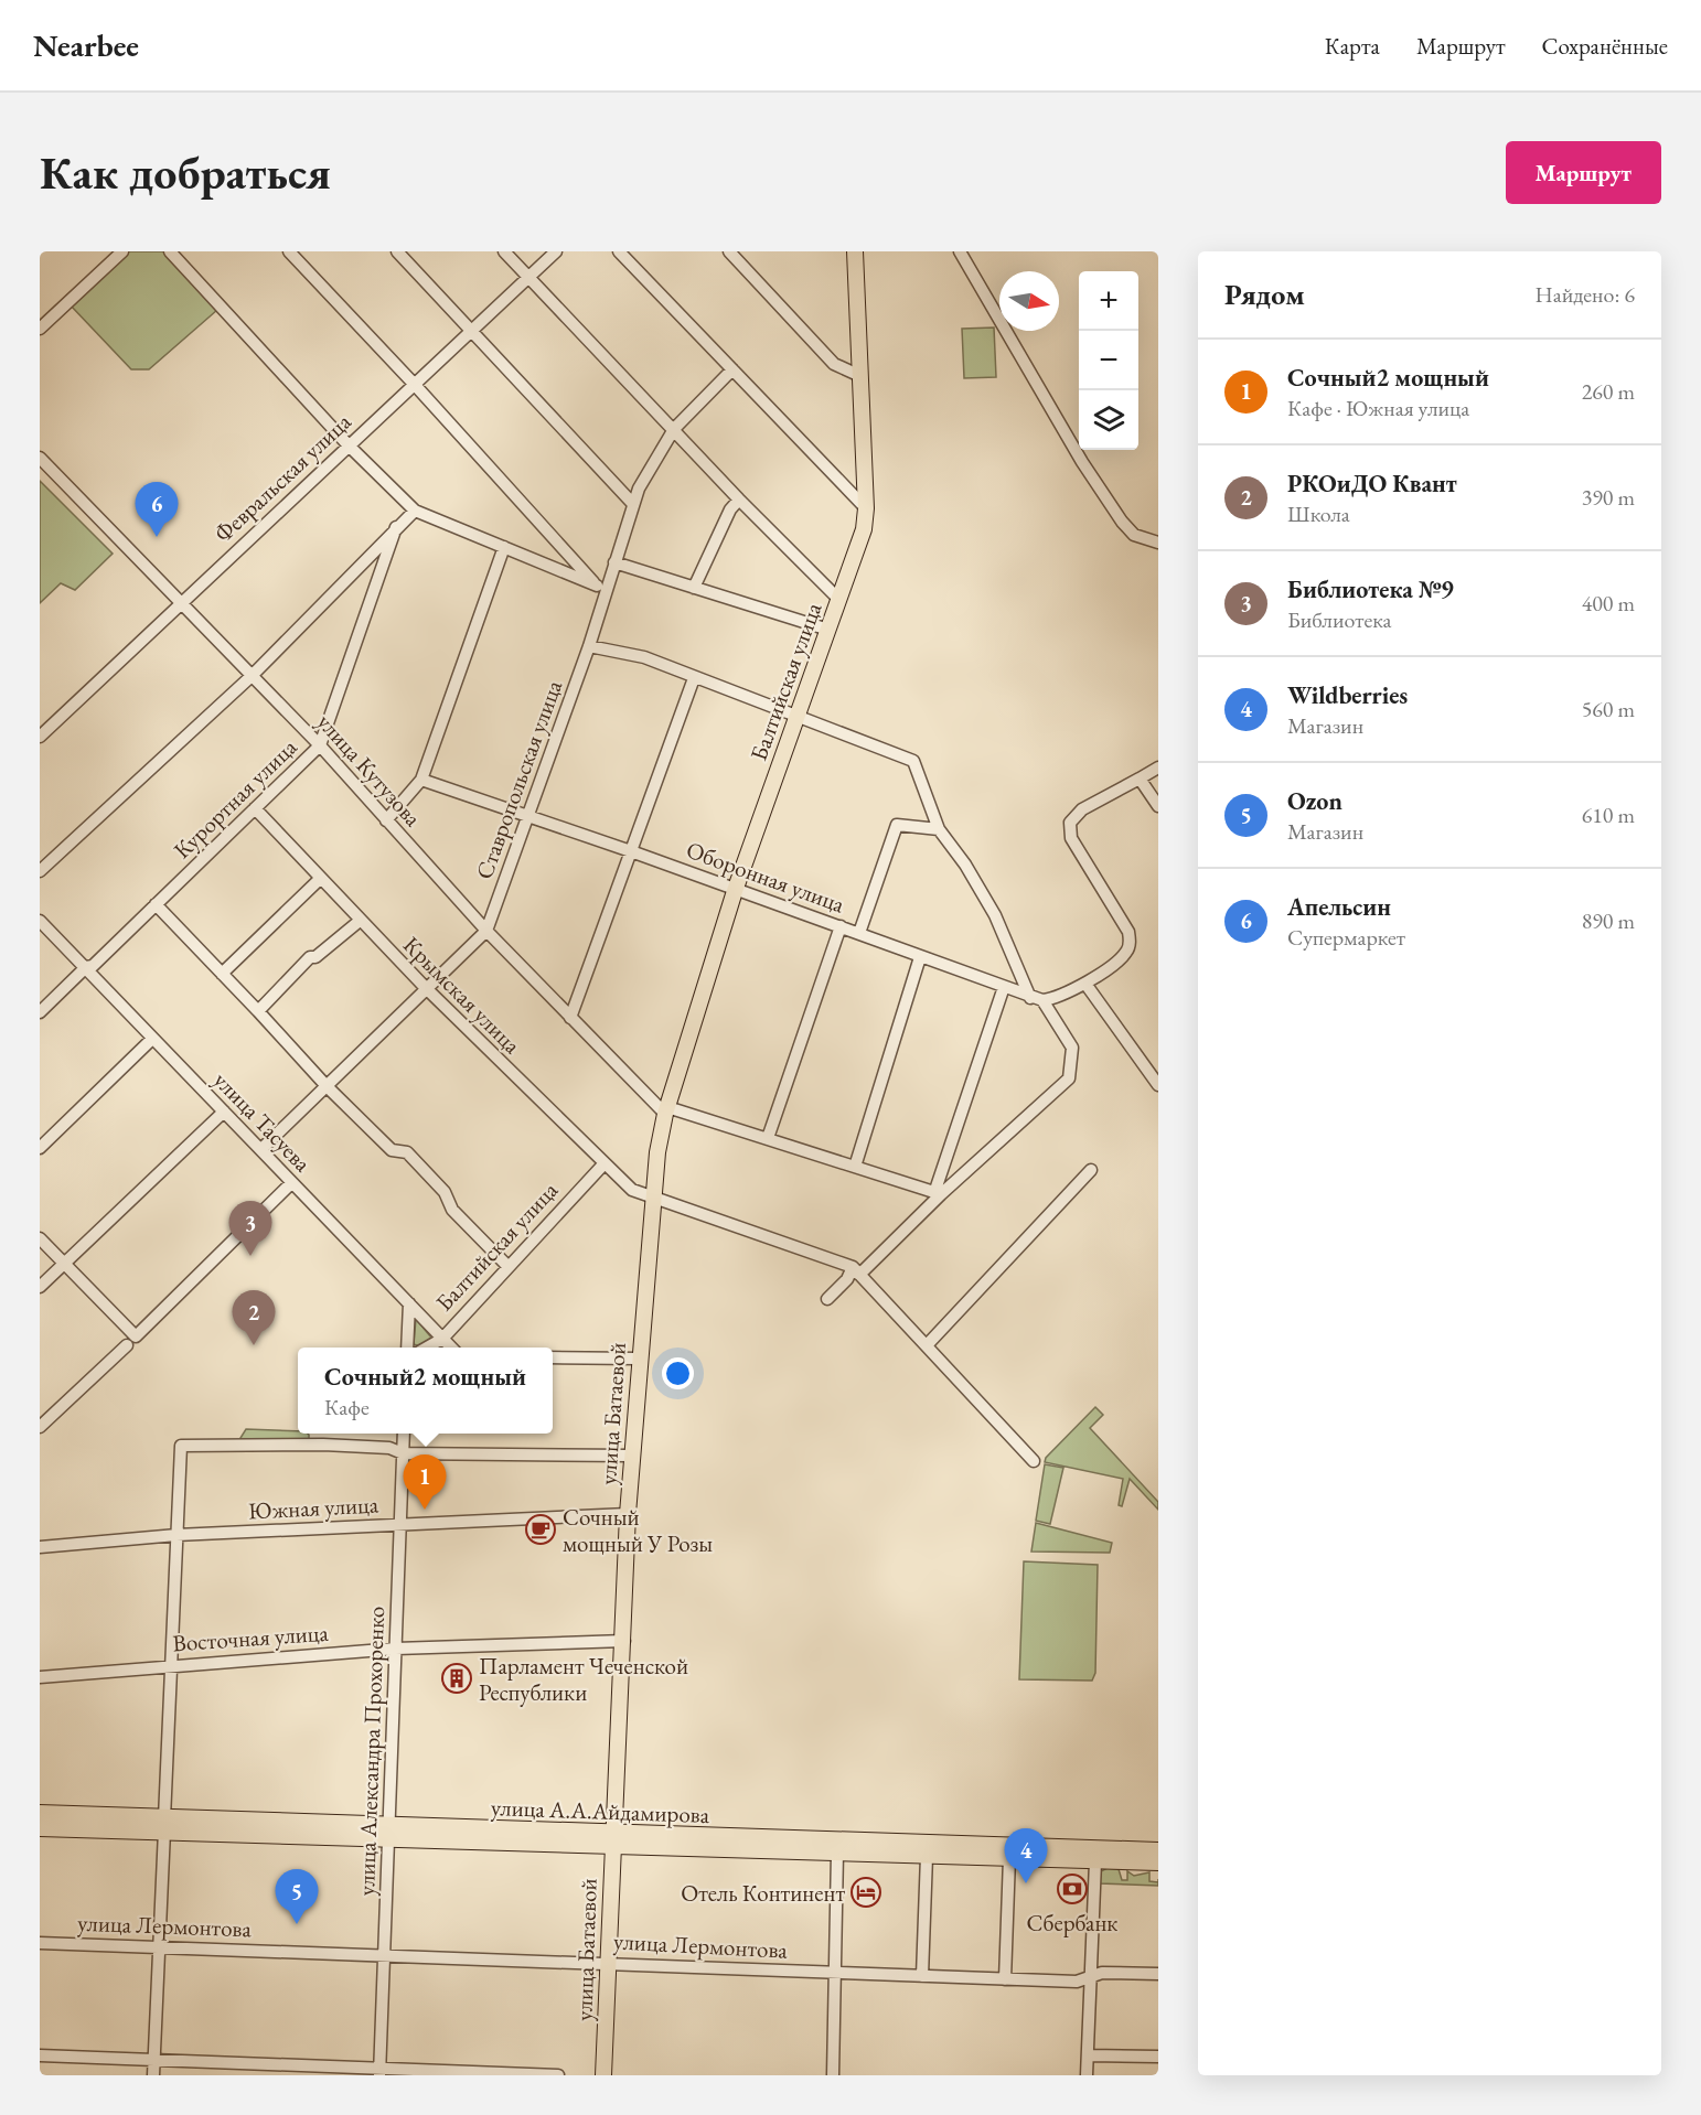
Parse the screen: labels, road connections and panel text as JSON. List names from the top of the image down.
{
  "streets": {
    "main road": ["Балтийская улица", "улица Батаевой", "улица А.А.Айдамирова"],
    "street": [
      "Февральская улица",
      "улица Кутузова",
      "Ставропольская улица",
      "Курортная улица",
      "Оборонная улица",
      "Крымская улица",
      "улица Тасуева",
      "Южная улица",
      "Восточная улица",
      "улица Александра Прохоренко",
      "улица Лермонтова"
    ]
  },
  "crossings": [
    ["Февральская улица", "улица Кутузова"],
    ["Балтийская улица", "улица Кутузова"],
    ["Балтийская улица", "Оборонная улица"],
    ["Балтийская улица", "Крымская улица"],
    ["Балтийская улица", "улица Тасуева"],
    ["Балтийская улица", "улица Батаевой"],
    ["улица Кутузова", "Ставропольская улица"],
    ["улица Кутузова", "Курортная улица"],
    ["улица Кутузова", "улица Батаевой"],
    ["Ставропольская улица", "Оборонная улица"],
    ["Ставропольская улица", "Крымская улица"],
    ["Ставропольская улица", "улица Тасуева"],
    ["Курортная улица", "Крымская улица"],
    ["Курортная улица", "улица Тасуева"],
    ["Крымская улица", "улица Батаевой"],
    ["улица Батаевой", "Южная улица"],
    ["улица Батаевой", "Восточная улица"],
    ["улица Батаевой", "улица А.А.Айдамирова"],
    ["улица Батаевой", "улица Лермонтова"],
    ["Южная улица", "улица Александра Прохоренко"],
    ["Восточная улица", "улица Александра Прохоренко"],
    ["улица Александра Прохоренко", "улица А.А.Айдамирова"],
    ["улица Александра Прохоренко", "улица Лермонтова"]
  ],
  "places": {
    "cafe": ["Сочный мощный У Розы"],
    "building": ["Парламент Чеченской Республики"],
    "bank": ["Сбербанк"],
    "hotel": ["Отель Континент"]
  },
  "north": "right",
  "page": {
    "header": "Nearbee",
    "nav": ["Карта", "Маршрут", "Сохранённые"],
    "buttons": "Маршрут",
    "title": "Как добраться",
    "heading": ["Рядом", "Найдено: 6"],
    "map_buttons": ["+", "−"],
    "list": [
      {
        "mark": "1",
        "name": "Сочный2 мощный",
        "note": "Кафе · Южная улица",
        "value": "260 m"
      },
      {
        "mark": "2",
        "name": "РКОиДО Квант",
        "note": "Школа",
        "value": "390 m"
      },
      {
        "mark": "3",
        "name": "Библиотека №9",
        "note": "Библиотека",
        "value": "400 m"
      },
      {
        "mark": "4",
        "name": "Wildberries",
        "note": "Магазин",
        "value": "560 m"
      },
      {
        "mark": "5",
        "name": "Ozon",
        "note": "Магазин",
        "value": "610 m"
      },
      {
        "mark": "6",
        "name": "Апельсин",
        "note": "Супермаркет",
        "value": "890 m"
      }
    ],
    "pins": [
      "6",
      "3",
      "2",
      "1",
      "4",
      "5"
    ],
    "popup": ["Сочный2 мощный", "Кафе"]
  }
}
